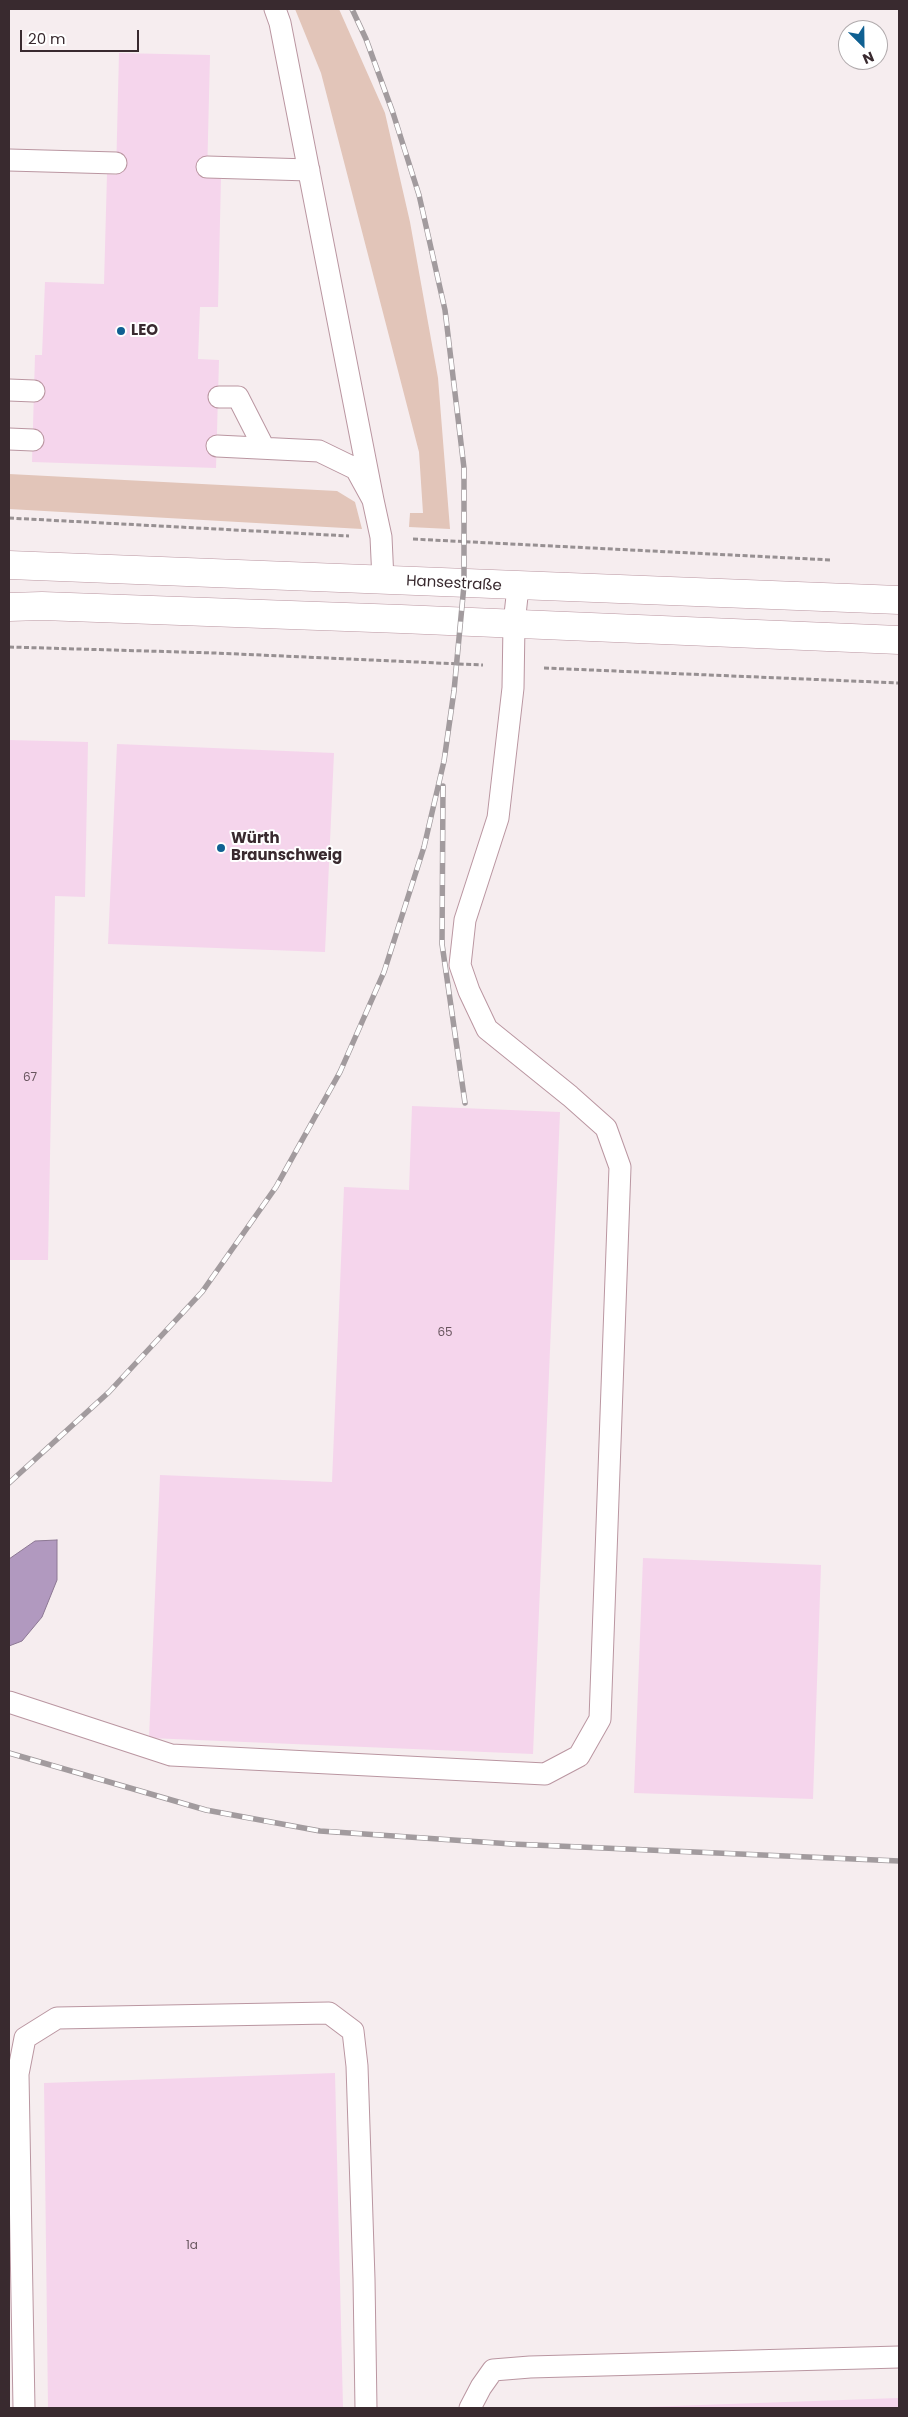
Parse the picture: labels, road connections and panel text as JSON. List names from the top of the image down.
{
  "streets": {
    "main road": ["Hansestraße"]
  },
  "places": ["LEO", "Würth Braunschweig"],
  "house_numbers": ["67", "65", "1a"],
  "scale_bar": "20 m",
  "north": "bottom right"
}
